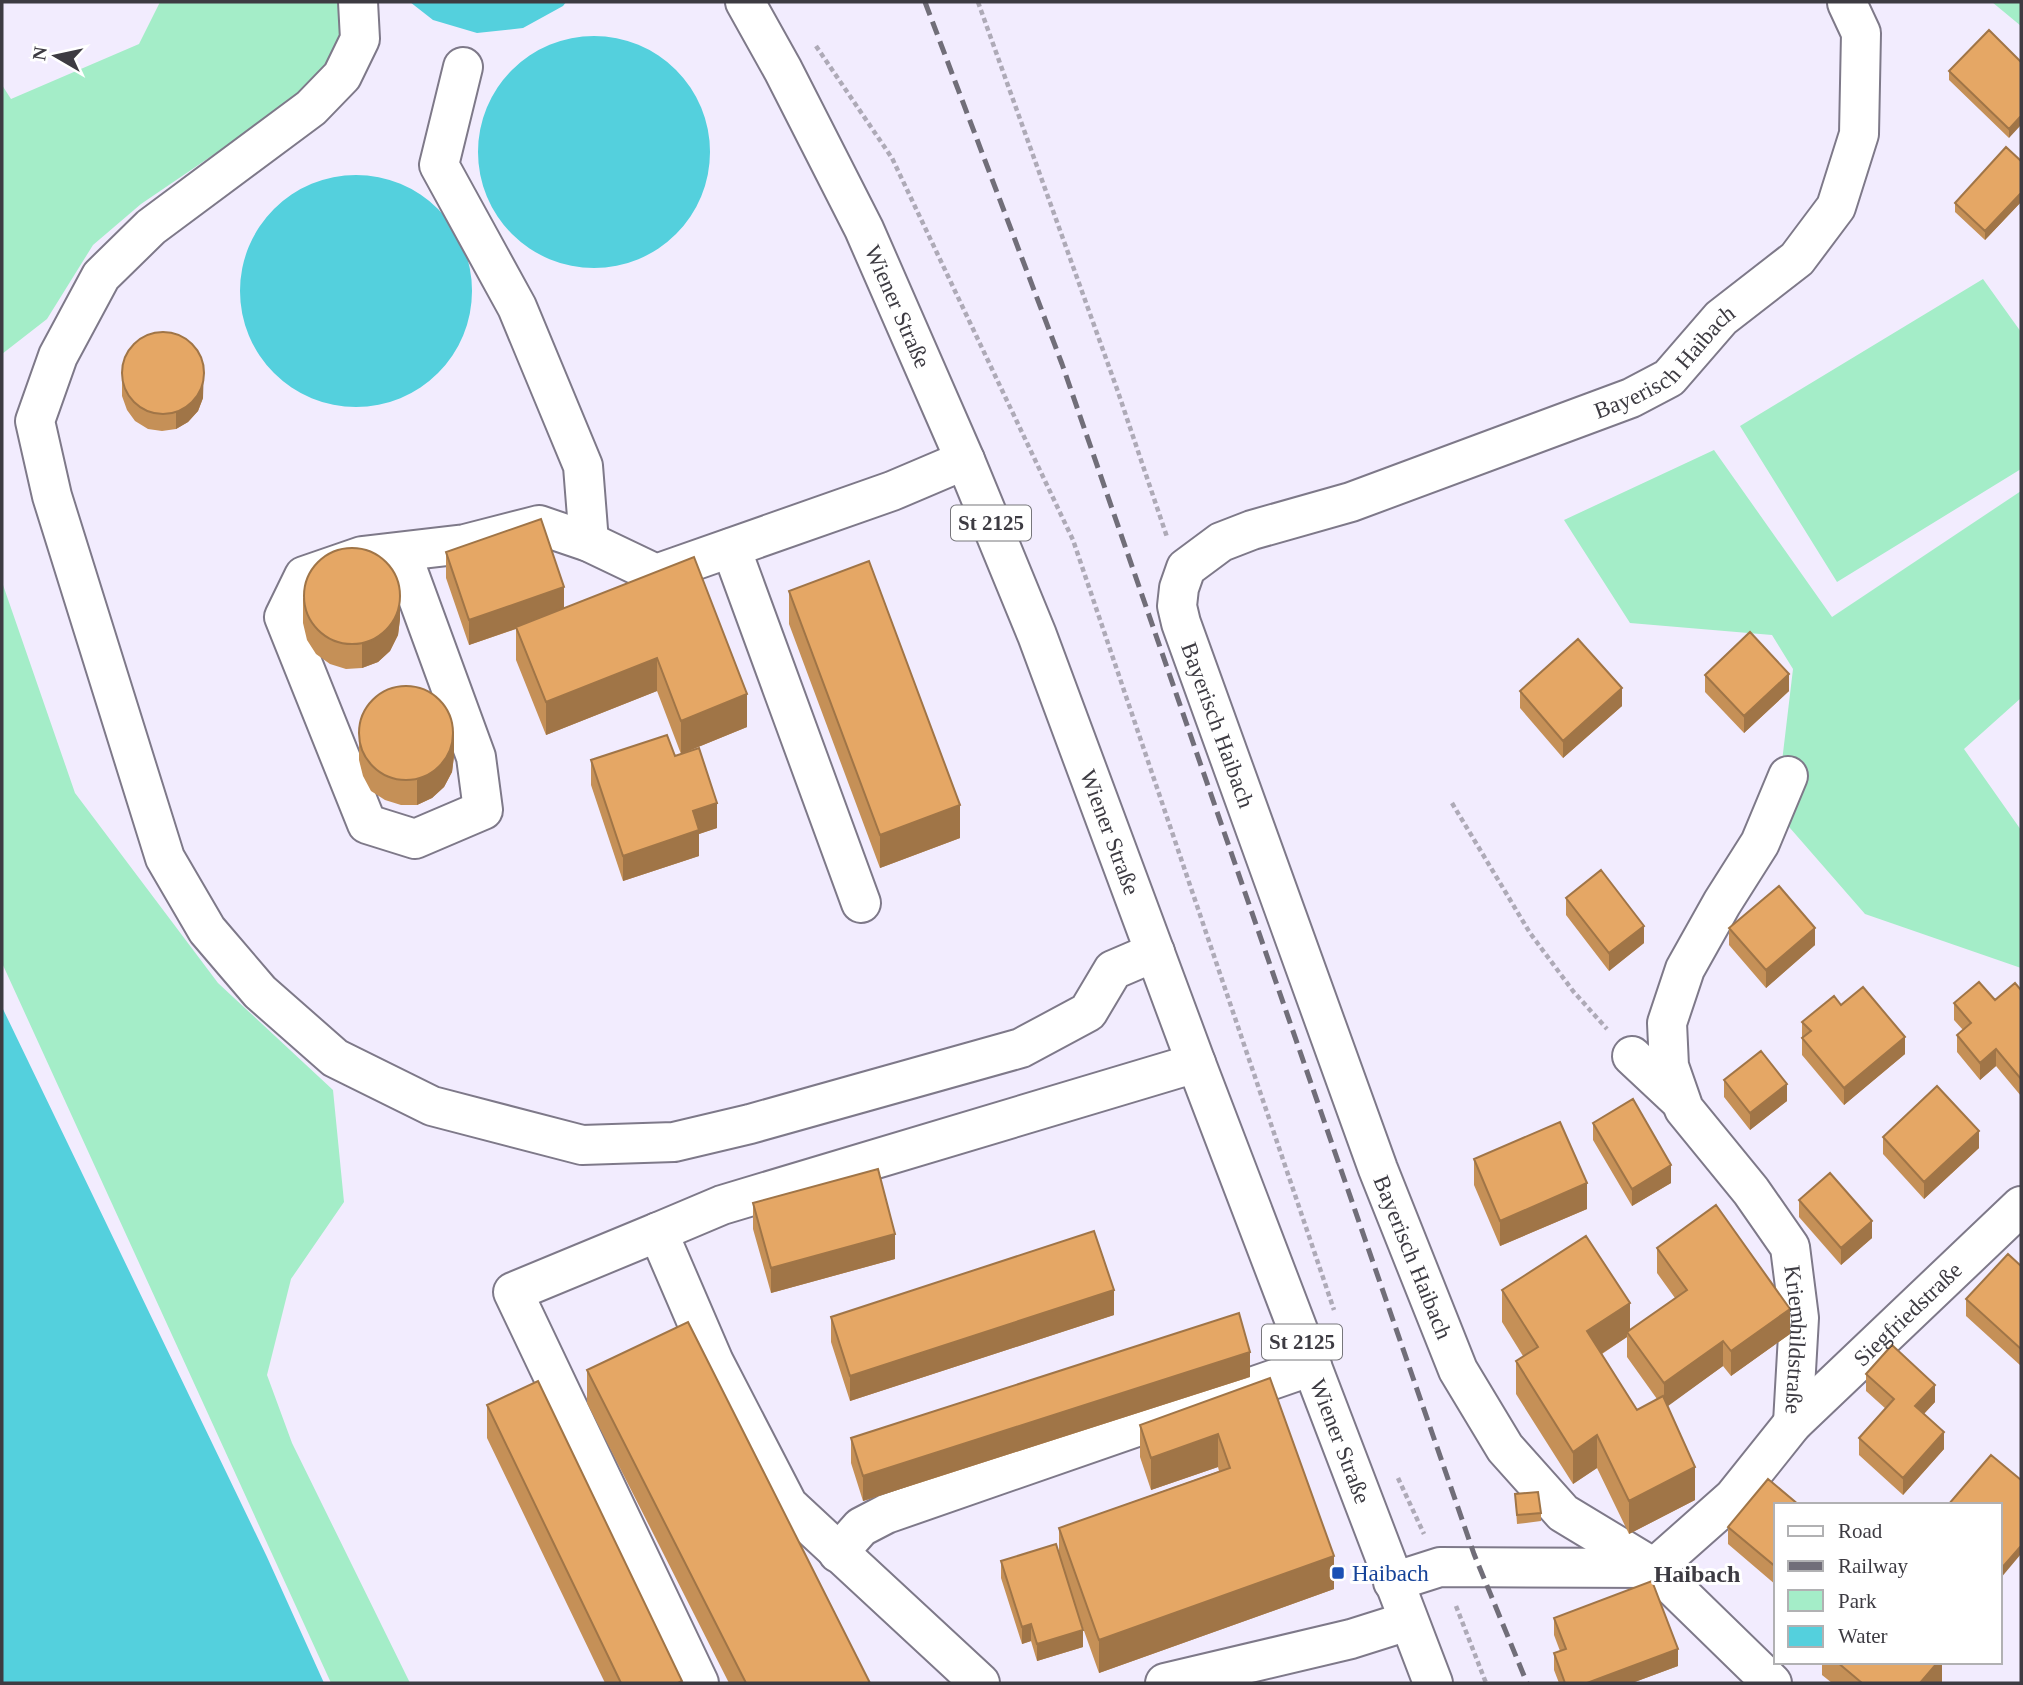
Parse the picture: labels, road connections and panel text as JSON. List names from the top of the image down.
{
  "streets": {
    "street": [
      "Wiener Straße",
      "Bayerisch Haibach",
      "St 2125",
      "Siegfriedstraße",
      "Kriemhildstraße"
    ]
  },
  "crossings": [
    ["Bayerisch Haibach", "Kriemhildstraße"],
    ["Siegfriedstraße", "Kriemhildstraße"]
  ],
  "districts": ["Haibach"],
  "places": {
    "transit": ["Haibach"]
  },
  "legend": [
    "Road",
    "Railway",
    "Park",
    "Water"
  ],
  "north": "left"
}
